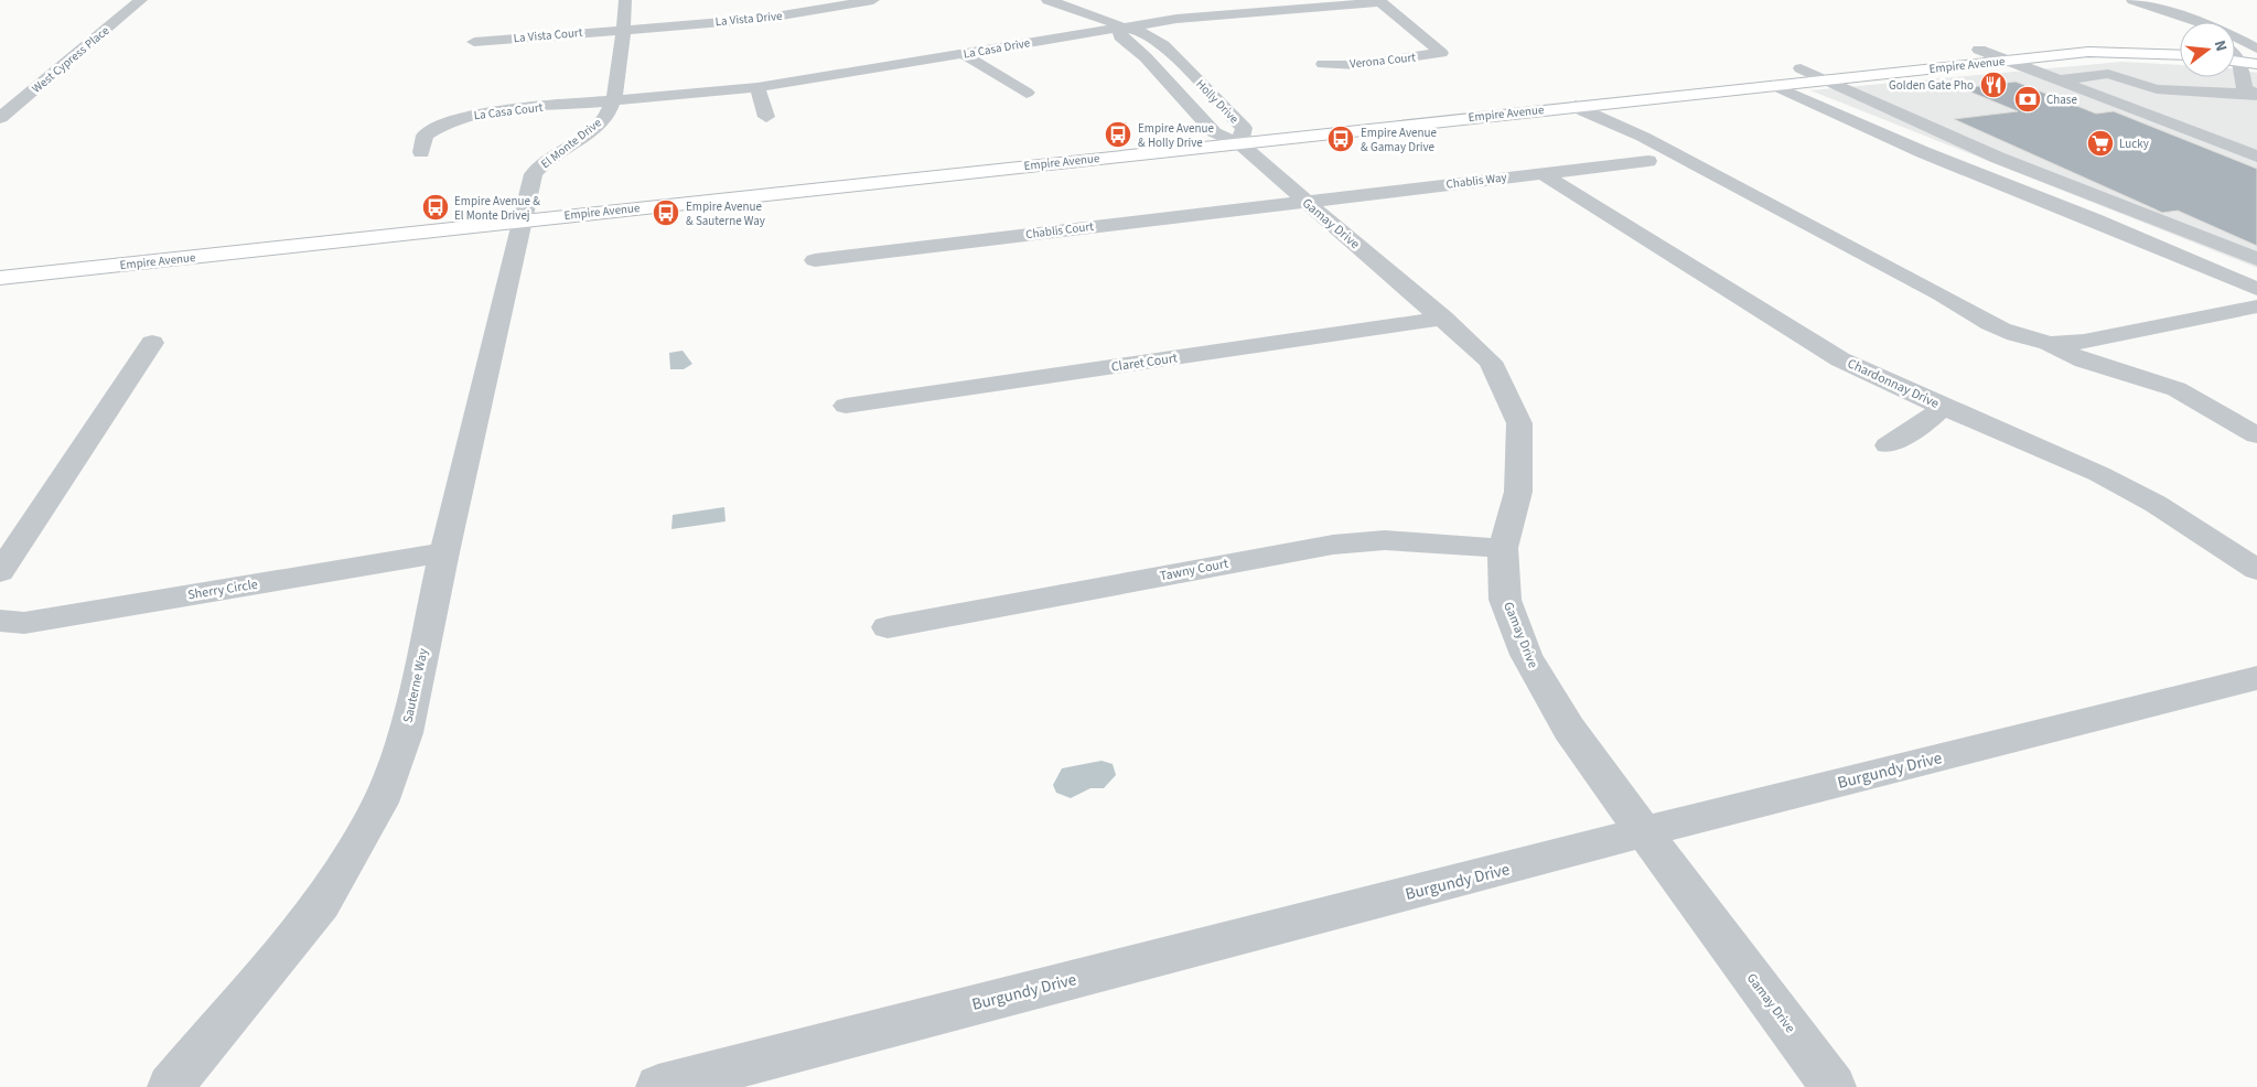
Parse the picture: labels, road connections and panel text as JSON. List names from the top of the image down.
{
  "streets": {
    "main road": ["Empire Avenue"],
    "street": [
      "La Vista Drive",
      "La Vista Court",
      "La Casa Drive",
      "West Cypress Place",
      "Verona Court",
      "Holly Drive",
      "La Casa Court",
      "El Monte Drive",
      "Chablis Way",
      "Gamay Drive",
      "Chablis Court",
      "Claret Court",
      "Chardonnay Drive",
      "Tawny Court",
      "Sherry Circle",
      "Sauterne Way",
      "Burgundy Drive"
    ]
  },
  "crossings": [
    ["La Vista Drive", "La Vista Court"],
    ["La Vista Drive", "El Monte Drive"],
    ["La Vista Court", "El Monte Drive"],
    ["La Casa Drive", "Verona Court"],
    ["La Casa Drive", "Holly Drive"],
    ["La Casa Drive", "La Casa Court"],
    ["La Casa Drive", "El Monte Drive"],
    ["Empire Avenue", "Holly Drive"],
    ["Empire Avenue", "El Monte Drive"],
    ["Empire Avenue", "Gamay Drive"],
    ["Empire Avenue", "Sauterne Way"],
    ["Holly Drive", "Gamay Drive"],
    ["La Casa Court", "El Monte Drive"],
    ["El Monte Drive", "Sauterne Way"],
    ["Chablis Way", "Gamay Drive"],
    ["Chablis Way", "Chablis Court"],
    ["Chablis Way", "Chardonnay Drive"],
    ["Gamay Drive", "Chablis Court"],
    ["Gamay Drive", "Claret Court"],
    ["Gamay Drive", "Tawny Court"],
    ["Gamay Drive", "Burgundy Drive"],
    ["Sherry Circle", "Sauterne Way"]
  ],
  "places": {
    "restaurant": ["Golden Gate Pho"],
    "bank": ["Chase"],
    "bus stop": [
      "Empire Avenue & Holly Drive",
      "Empire Avenue & Gamay Drive",
      "Empire Avenue & El Monte Drivej",
      "Empire Avenue & Sauterne Way"
    ],
    "supermarket": ["Lucky"]
  },
  "north": "right"
}
